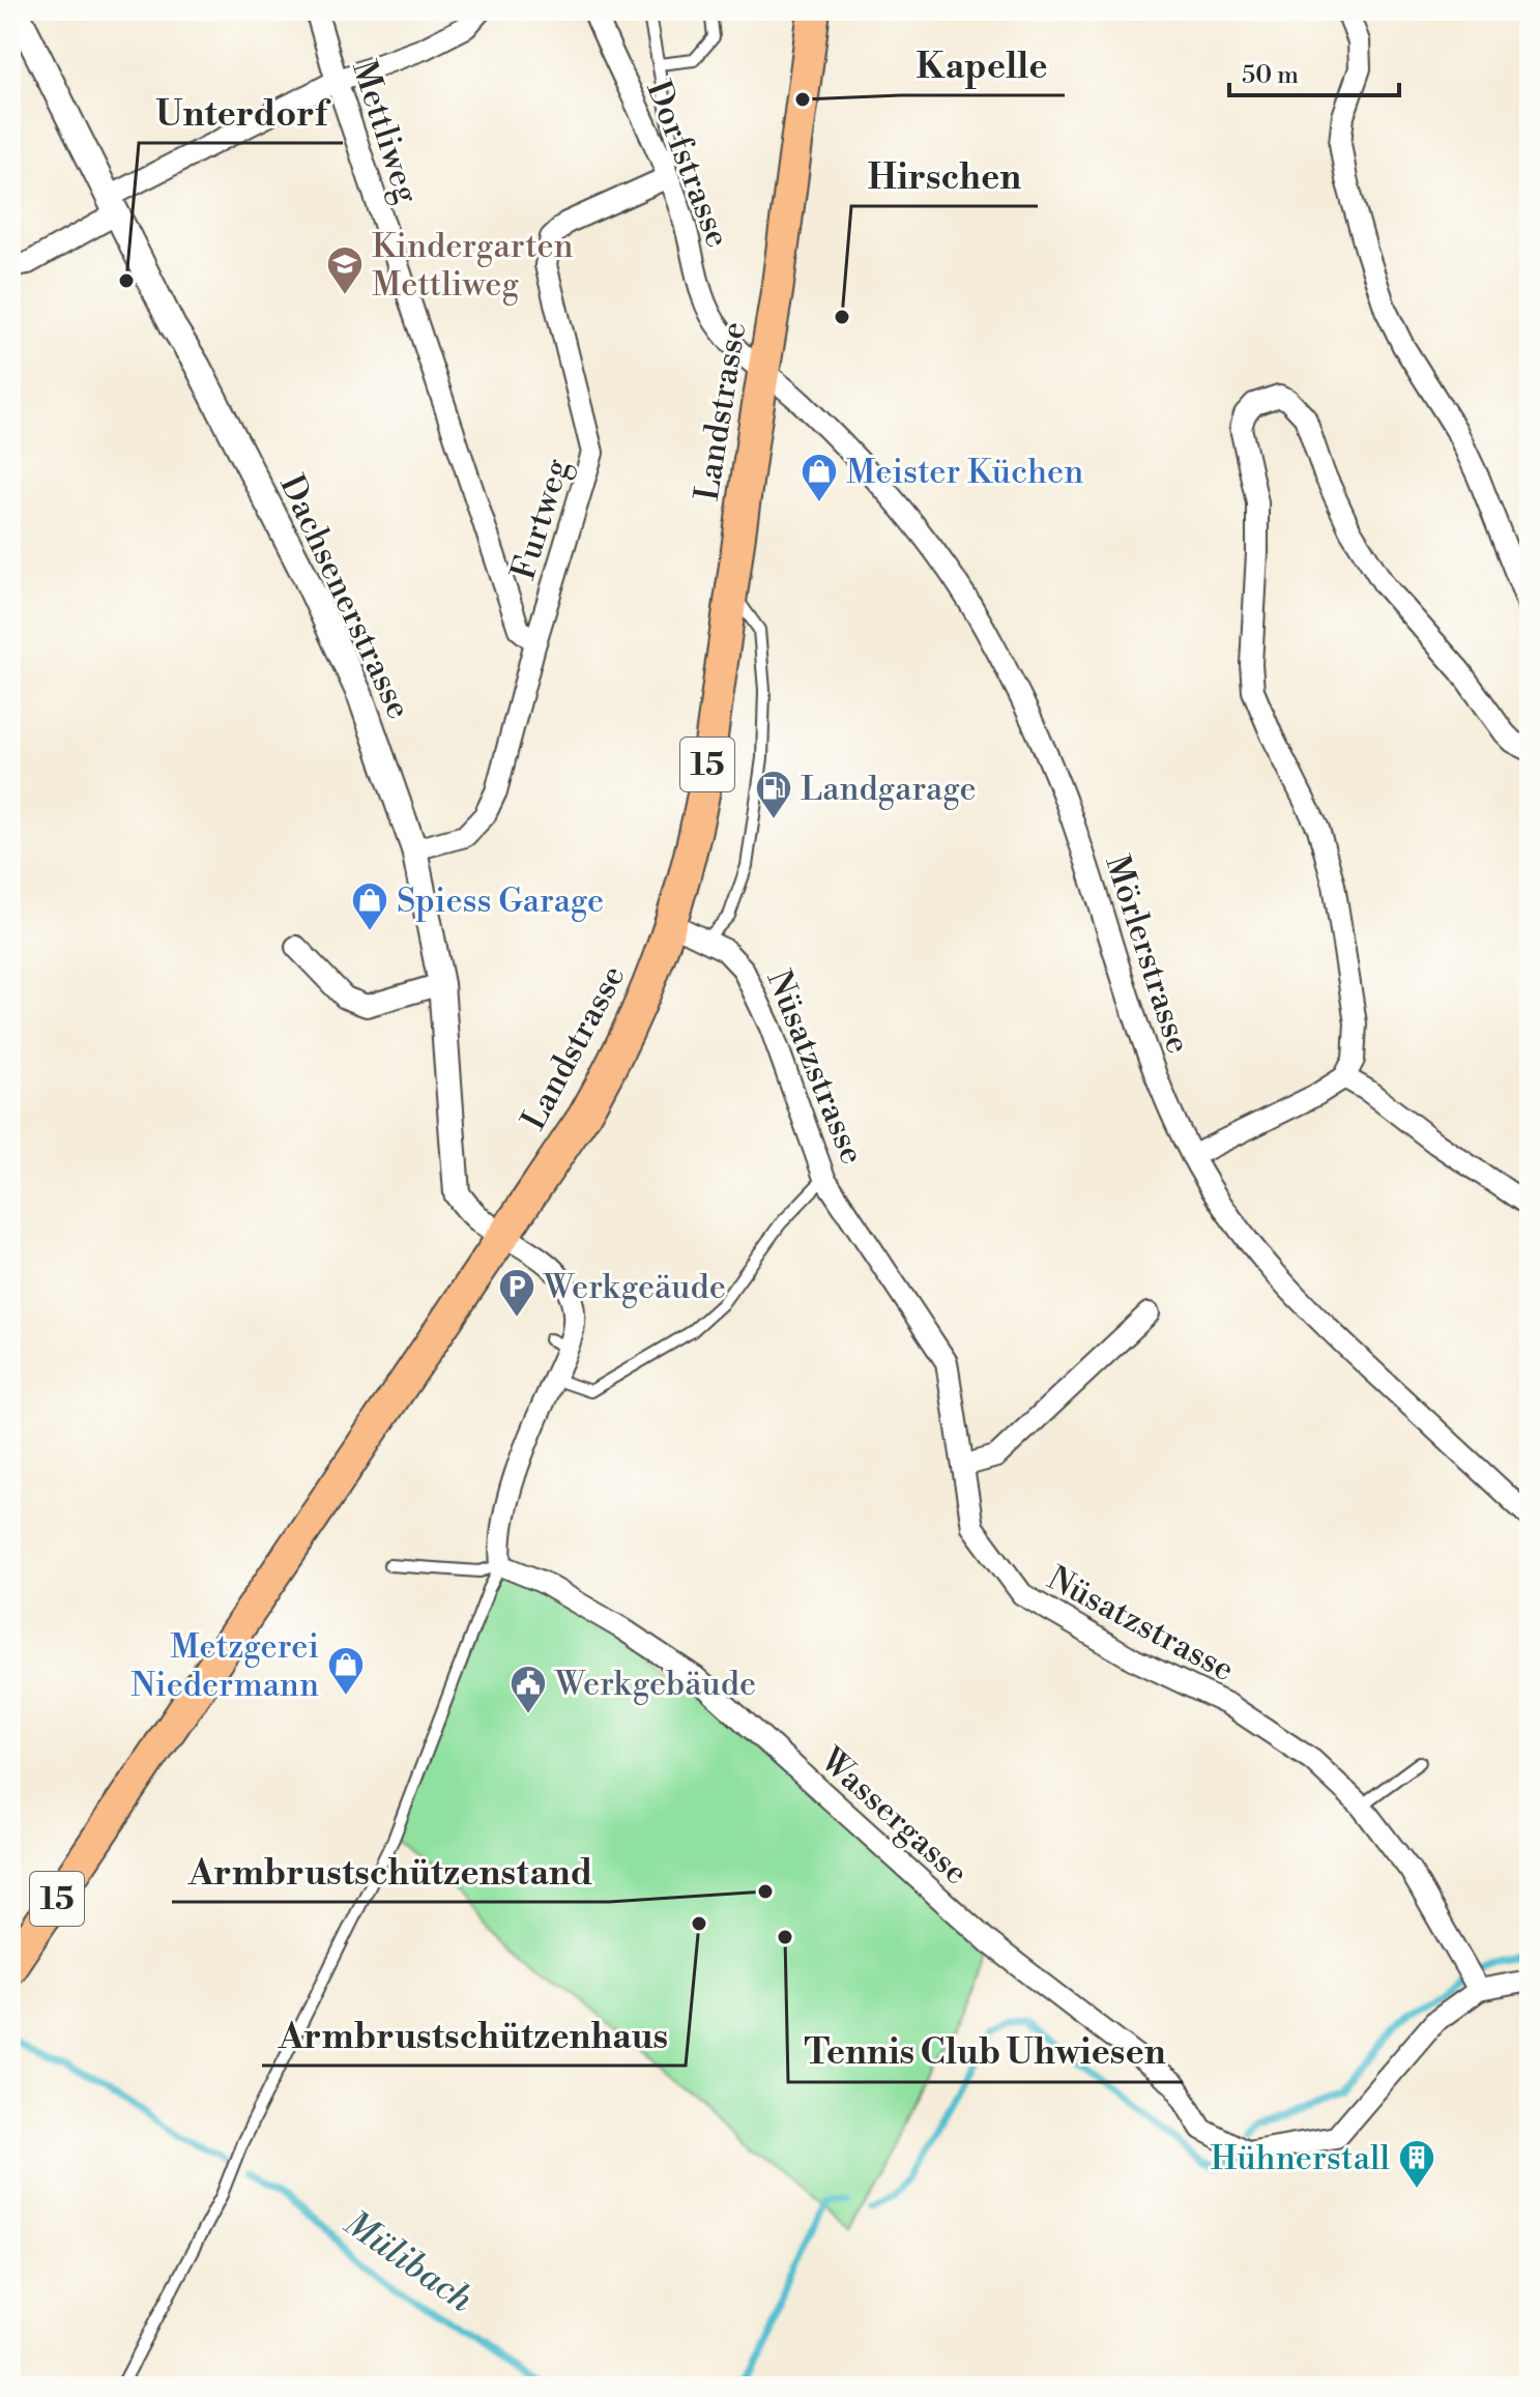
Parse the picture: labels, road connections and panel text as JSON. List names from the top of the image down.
{
  "streets": {
    "main road": ["Landstrasse", "15"],
    "street": [
      "Mettliweg",
      "Dorfstrasse",
      "Furtweg",
      "Dachsenerstrasse",
      "Mörlerstrasse",
      "Nüsatzstrasse",
      "Wassergasse"
    ]
  },
  "crossings": [
    ["Mettliweg", "Furtweg"],
    ["Dorfstrasse", "Landstrasse"],
    ["Dorfstrasse", "Furtweg"],
    ["Dorfstrasse", "Mörlerstrasse"],
    ["Landstrasse", "Dachsenerstrasse"],
    ["Landstrasse", "Mörlerstrasse"],
    ["Landstrasse", "Nüsatzstrasse"],
    ["Furtweg", "Dachsenerstrasse"],
    ["Nüsatzstrasse", "Wassergasse"]
  ],
  "water": ["Mülibach"],
  "places": {
    "other": [
      "Kapelle",
      "Unterdorf",
      "Hirschen",
      "Armbrustschützenstand",
      "Armbrustschützenhaus",
      "Tennis Club Uhwiesen"
    ],
    "school or university": ["Kindergarten Mettliweg"],
    "shop": ["Meister Küchen", "Spiess Garage", "Metzgerei Niedermann"],
    "fuel station": ["Landgarage"],
    "parking": ["Werkgeäude"],
    "public building": ["Werkgebäude"],
    "building": ["Hühnerstall"]
  },
  "scale_bar": "50 m"
}
